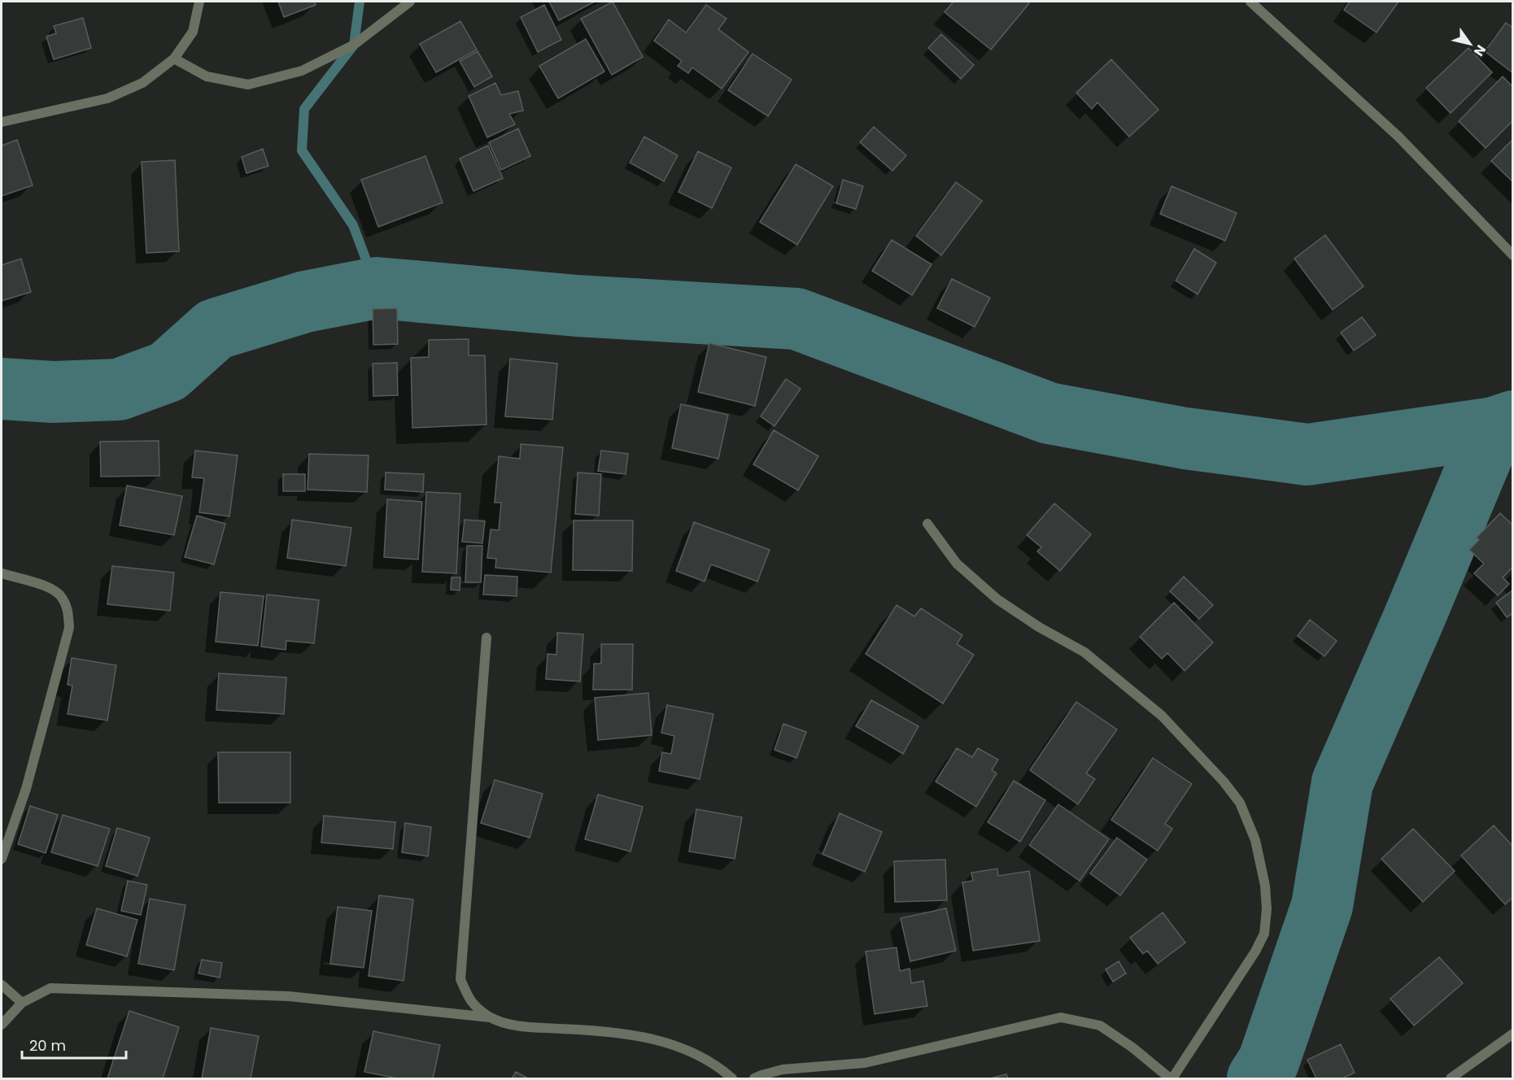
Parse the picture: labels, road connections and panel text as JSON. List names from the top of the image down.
{
  "scale_bar": "20 m",
  "north": "bottom right"
}
